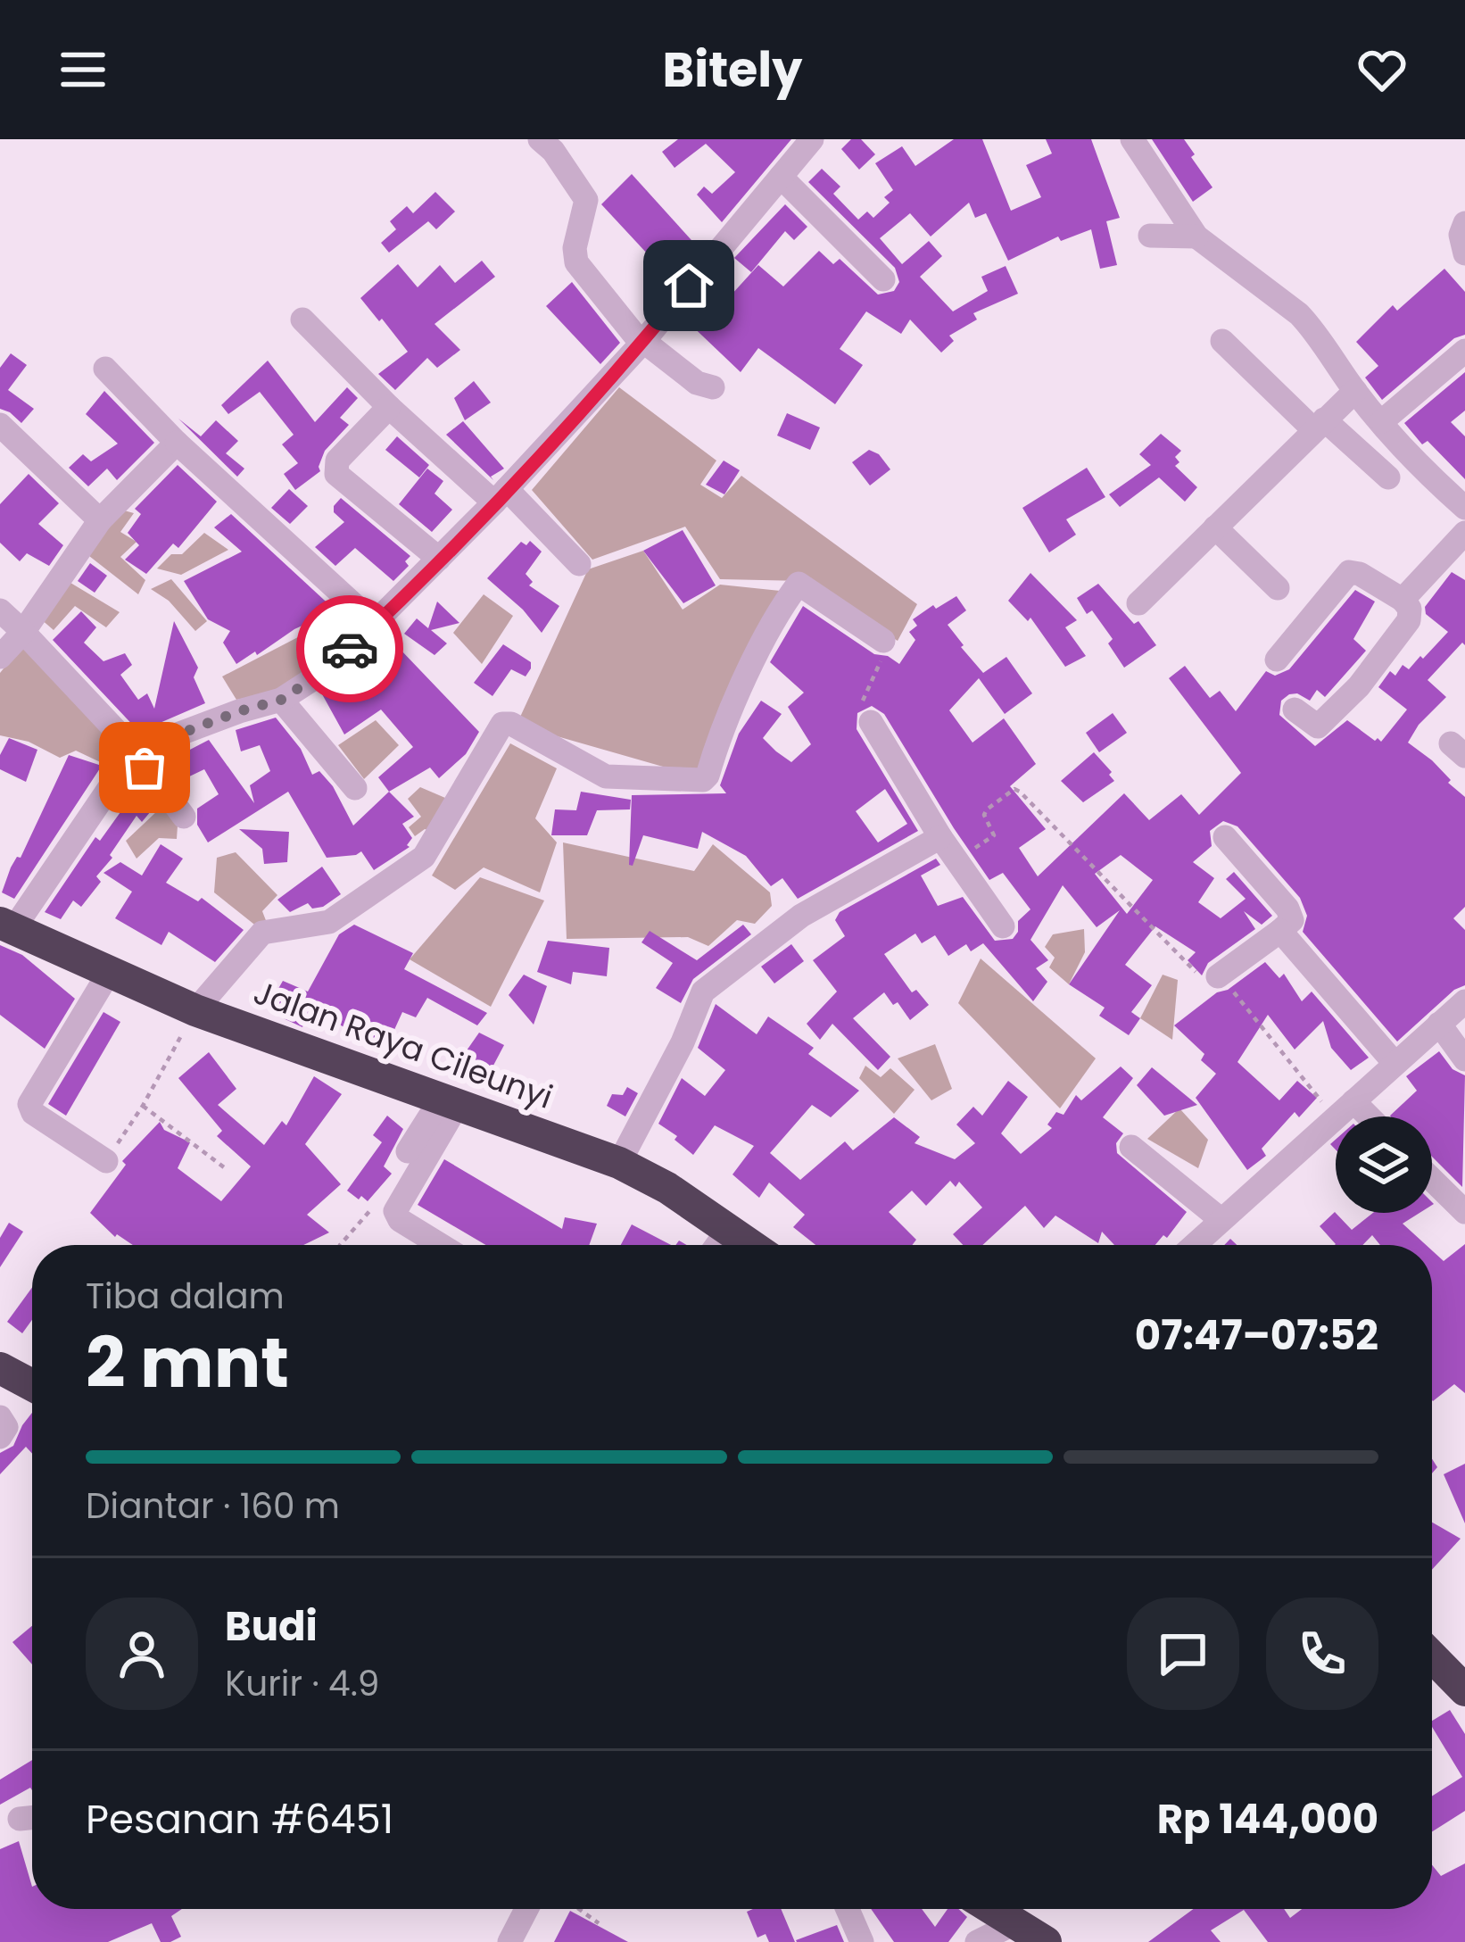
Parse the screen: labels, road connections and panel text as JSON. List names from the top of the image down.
{
  "streets": {
    "highway": ["Jalan Raya Cileunyi"]
  },
  "page": {
    "header": "Bitely",
    "heading": ["2 mnt", "Tiba dalam", "07:47–07:52"],
    "panel": [
      "Budi",
      "Kurir · 4.9",
      "Pesanan #6451",
      "Rp 144,000"
    ],
    "bar": "Diantar · 160 m"
  }
}
